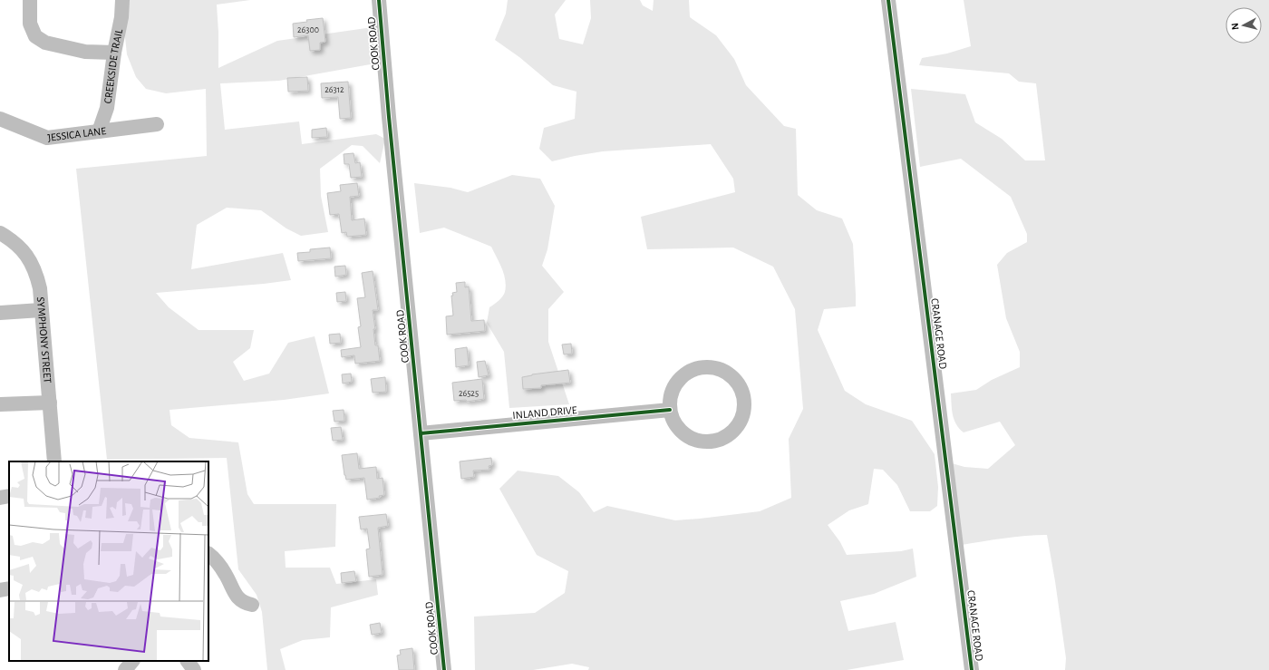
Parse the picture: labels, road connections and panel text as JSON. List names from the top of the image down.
{
  "streets": {
    "street": [
      "COOK ROAD",
      "CREEKSIDE TRAIL",
      "JESSICA LANE",
      "CRANAGE ROAD",
      "SYMPHONY STREET",
      "INLAND DRIVE"
    ]
  },
  "crossings": [
    ["COOK ROAD", "INLAND DRIVE"],
    ["CREEKSIDE TRAIL", "JESSICA LANE"]
  ],
  "house_numbers": ["26300", "26312", "26525"],
  "north": "left"
}
